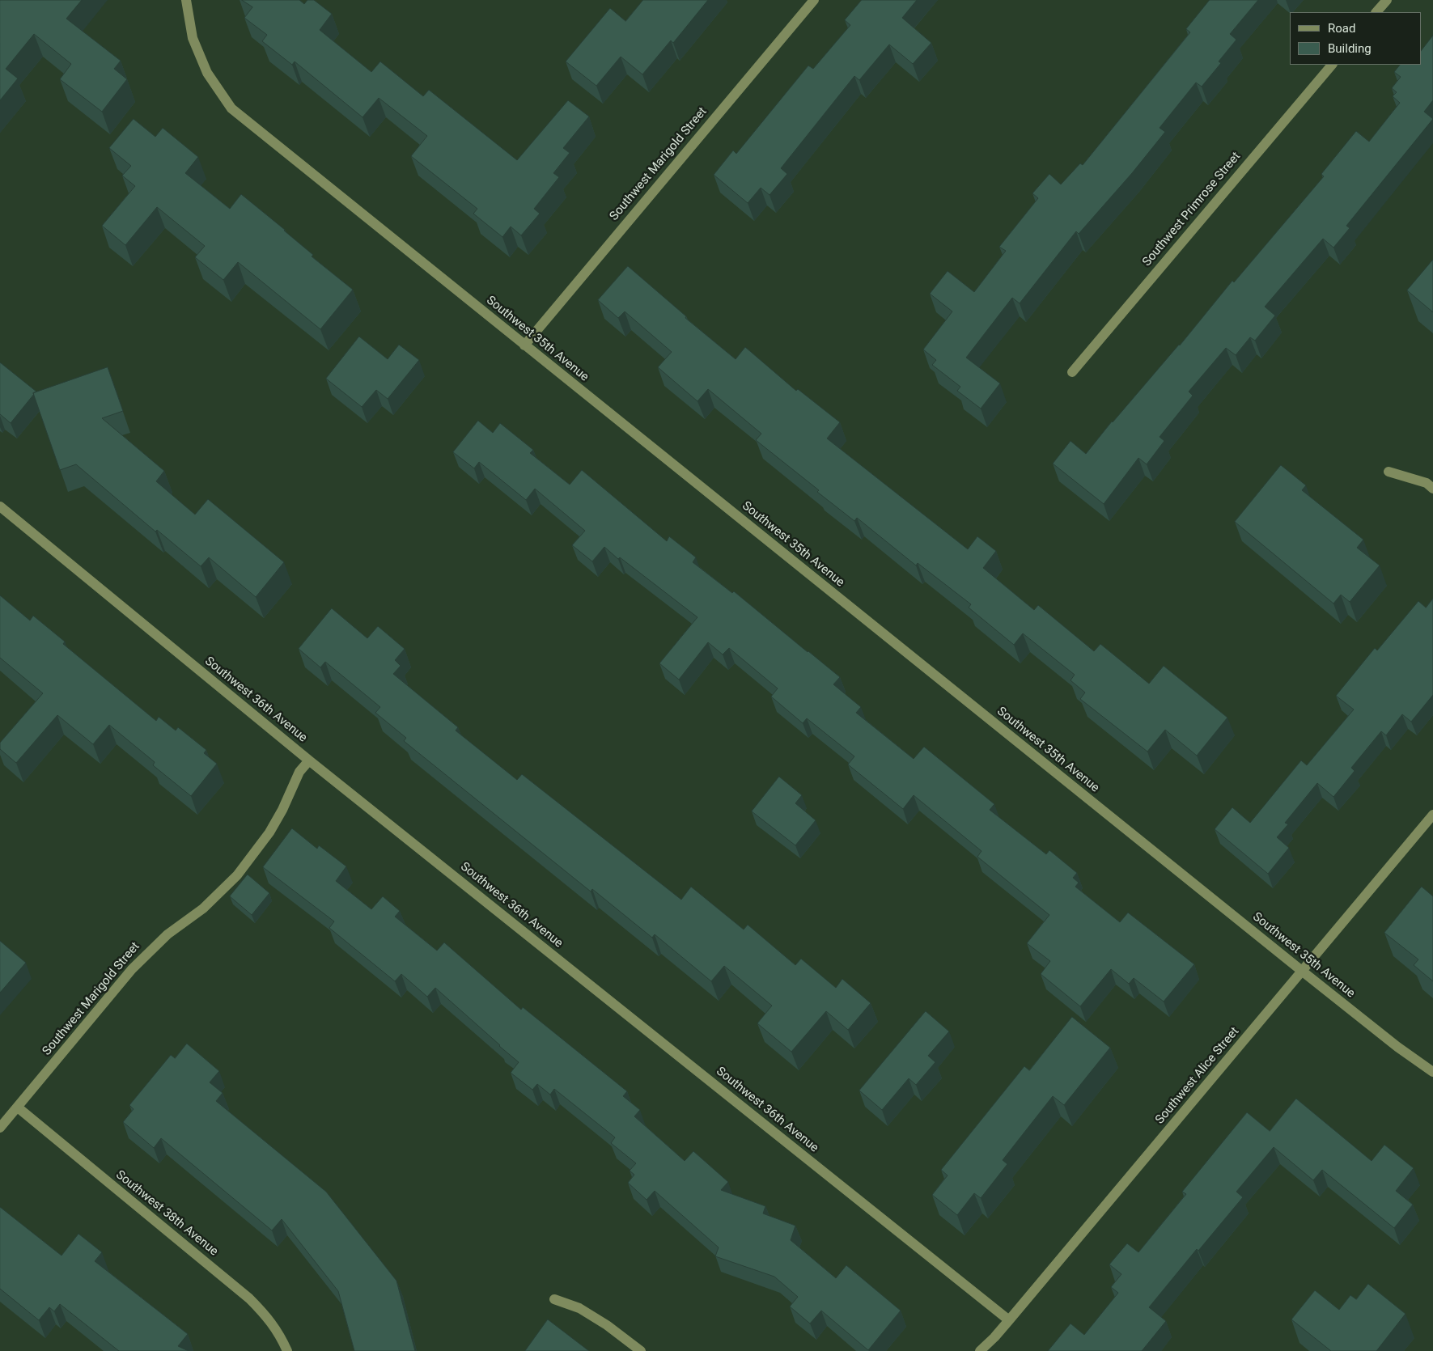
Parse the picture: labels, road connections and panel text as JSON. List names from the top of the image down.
{
  "streets": {
    "street": [
      "Southwest Marigold Street",
      "Southwest Primrose Street",
      "Southwest 35th Avenue",
      "Southwest 36th Avenue",
      "Southwest Alice Street",
      "Southwest 38th Avenue"
    ]
  },
  "crossings": [
    ["Southwest Marigold Street", "Southwest 35th Avenue"],
    ["Southwest Marigold Street", "Southwest 36th Avenue"],
    ["Southwest Marigold Street", "Southwest 38th Avenue"],
    ["Southwest 35th Avenue", "Southwest Alice Street"],
    ["Southwest 36th Avenue", "Southwest Alice Street"]
  ],
  "legend": ["Road", "Building"]
}
